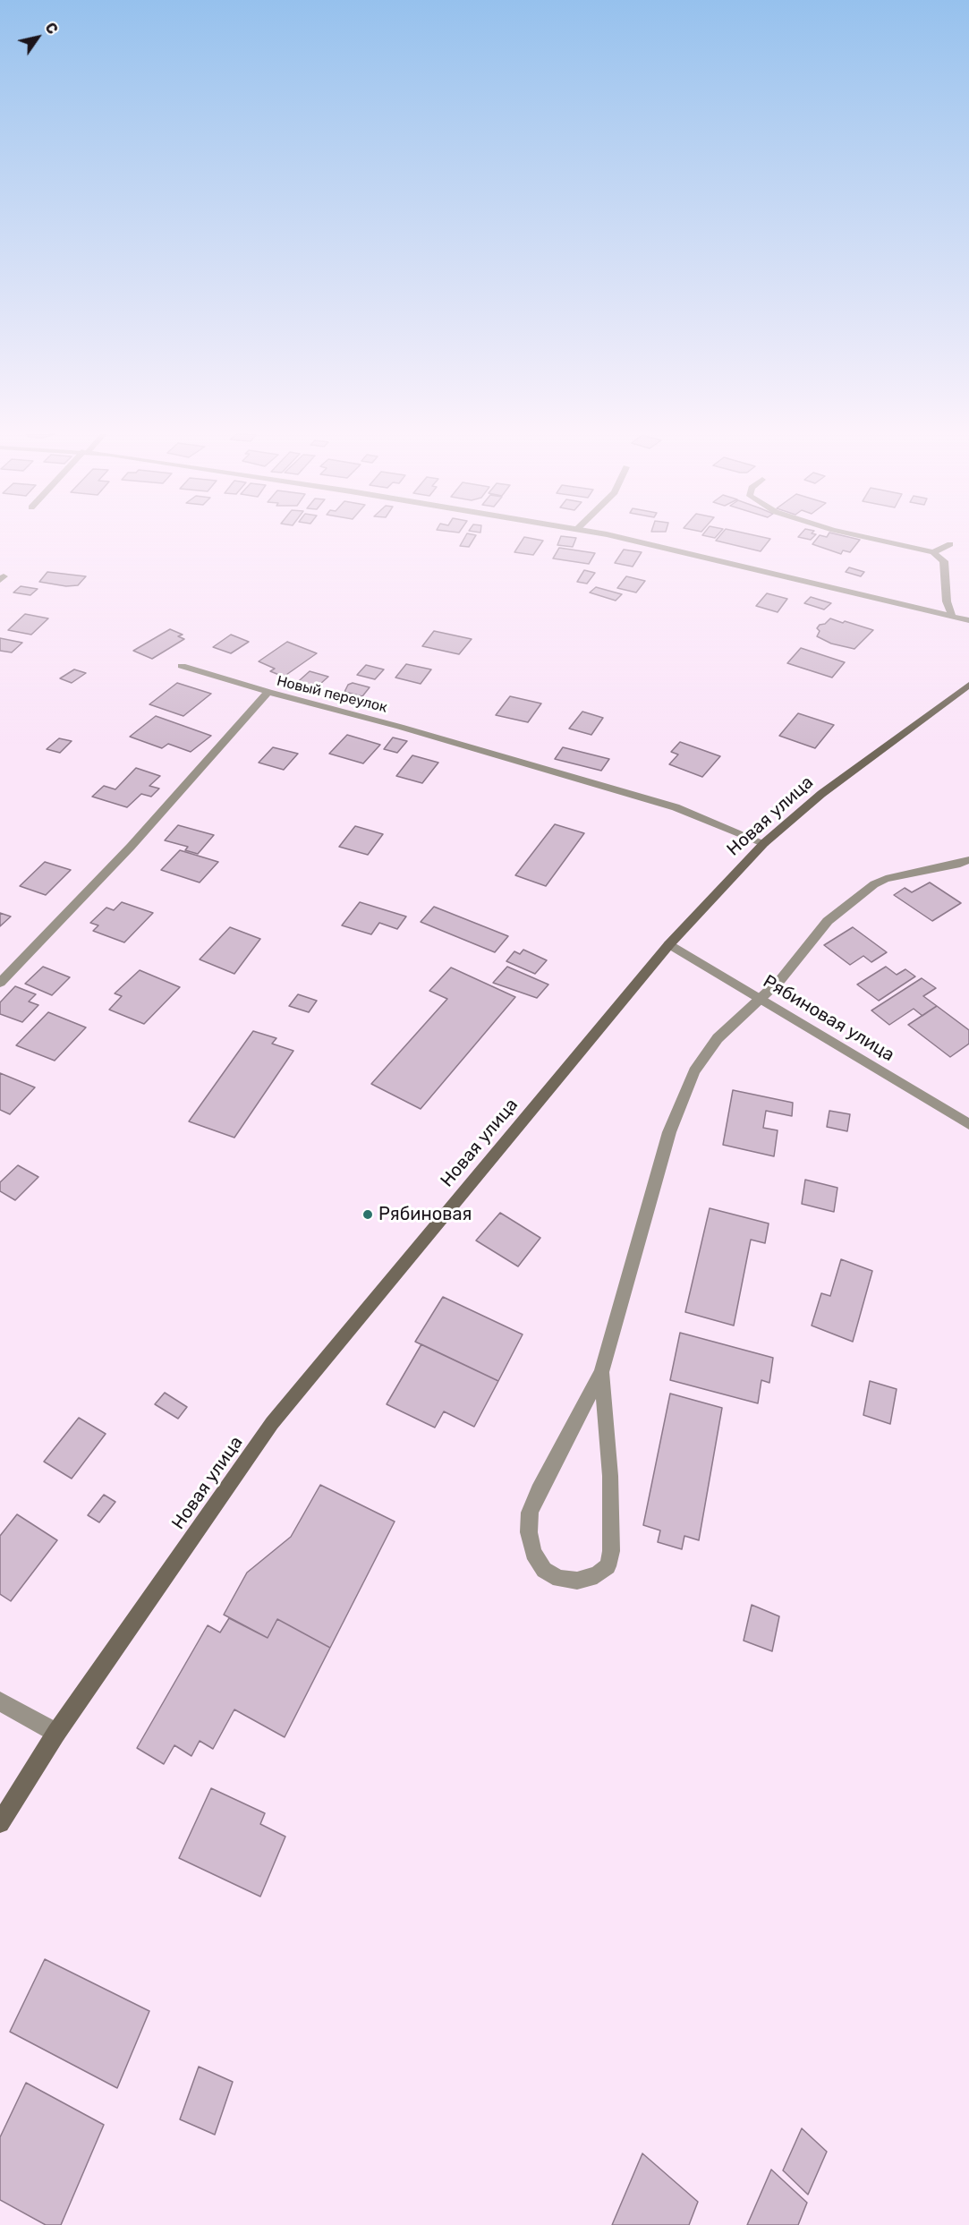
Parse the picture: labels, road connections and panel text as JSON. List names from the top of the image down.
{
  "streets": {
    "main road": ["Новая улица"],
    "street": ["Новый переулок", "Рябиновая улица"]
  },
  "crossings": [
    ["Новый переулок", "Новая улица"],
    ["Новая улица", "Рябиновая улица"]
  ],
  "places": ["Рябиновая"],
  "north": "top right"
}
